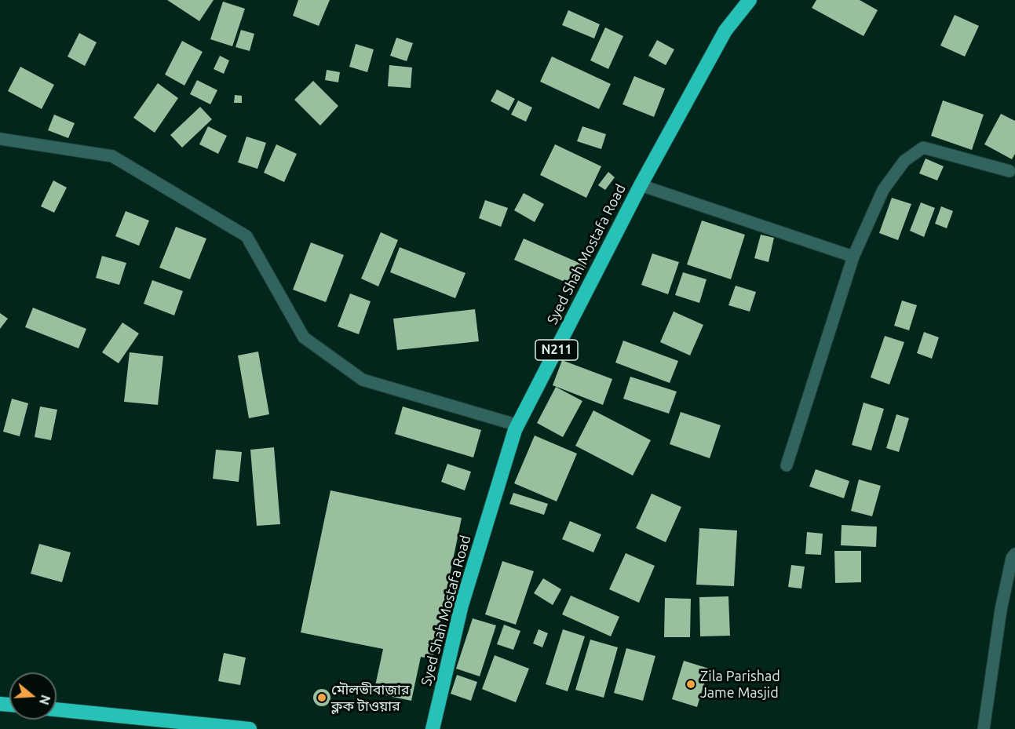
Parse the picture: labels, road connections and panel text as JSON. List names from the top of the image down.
{
  "streets": {
    "highway": ["Syed Shah Mostafa Road", "N211"]
  },
  "places": ["Zila Parishad Jame Masjid", "মৌলভীবাজার ক্লক টাওয়ার"],
  "north": "right"
}
